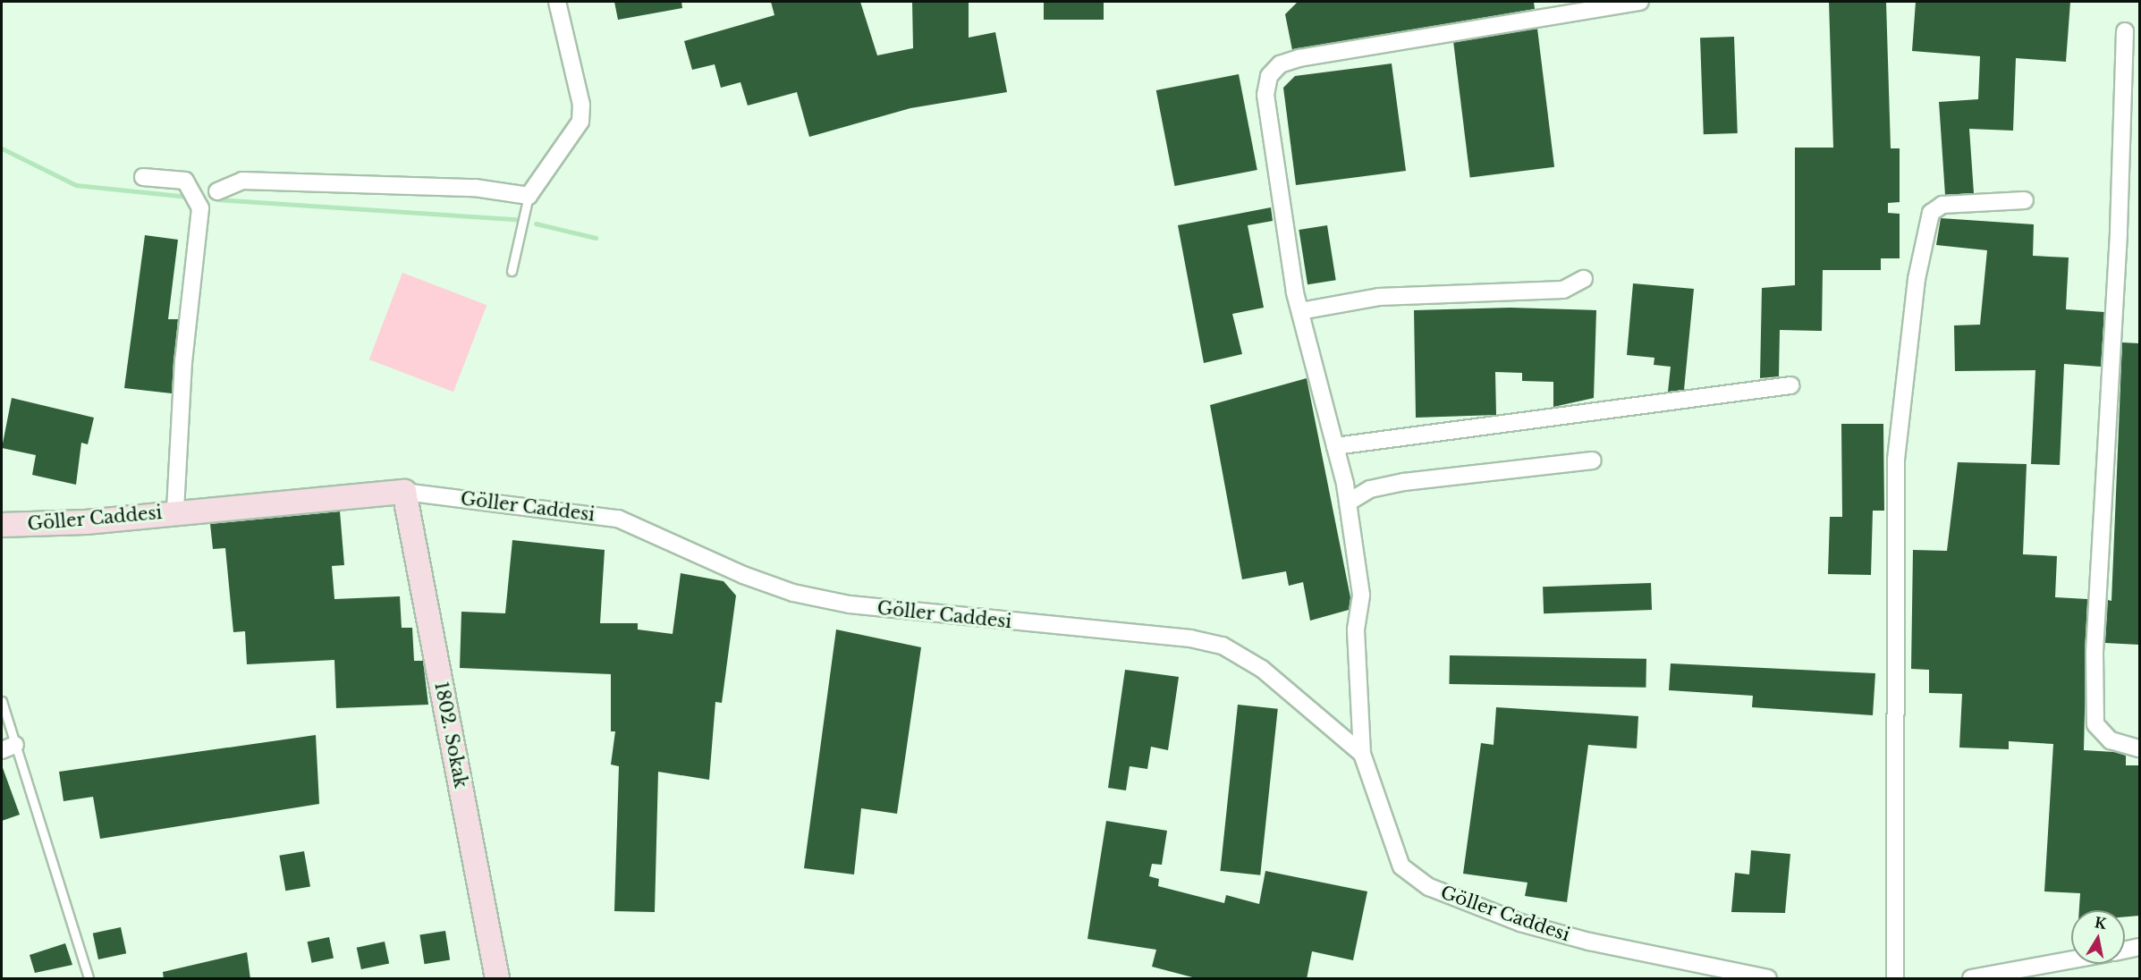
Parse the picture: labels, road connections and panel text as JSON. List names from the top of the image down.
{
  "streets": {
    "street": ["Göller Caddesi", "1802. Sokak"]
  },
  "crossings": [
    ["Göller Caddesi", "1802. Sokak"]
  ],
  "north": "top"
}
